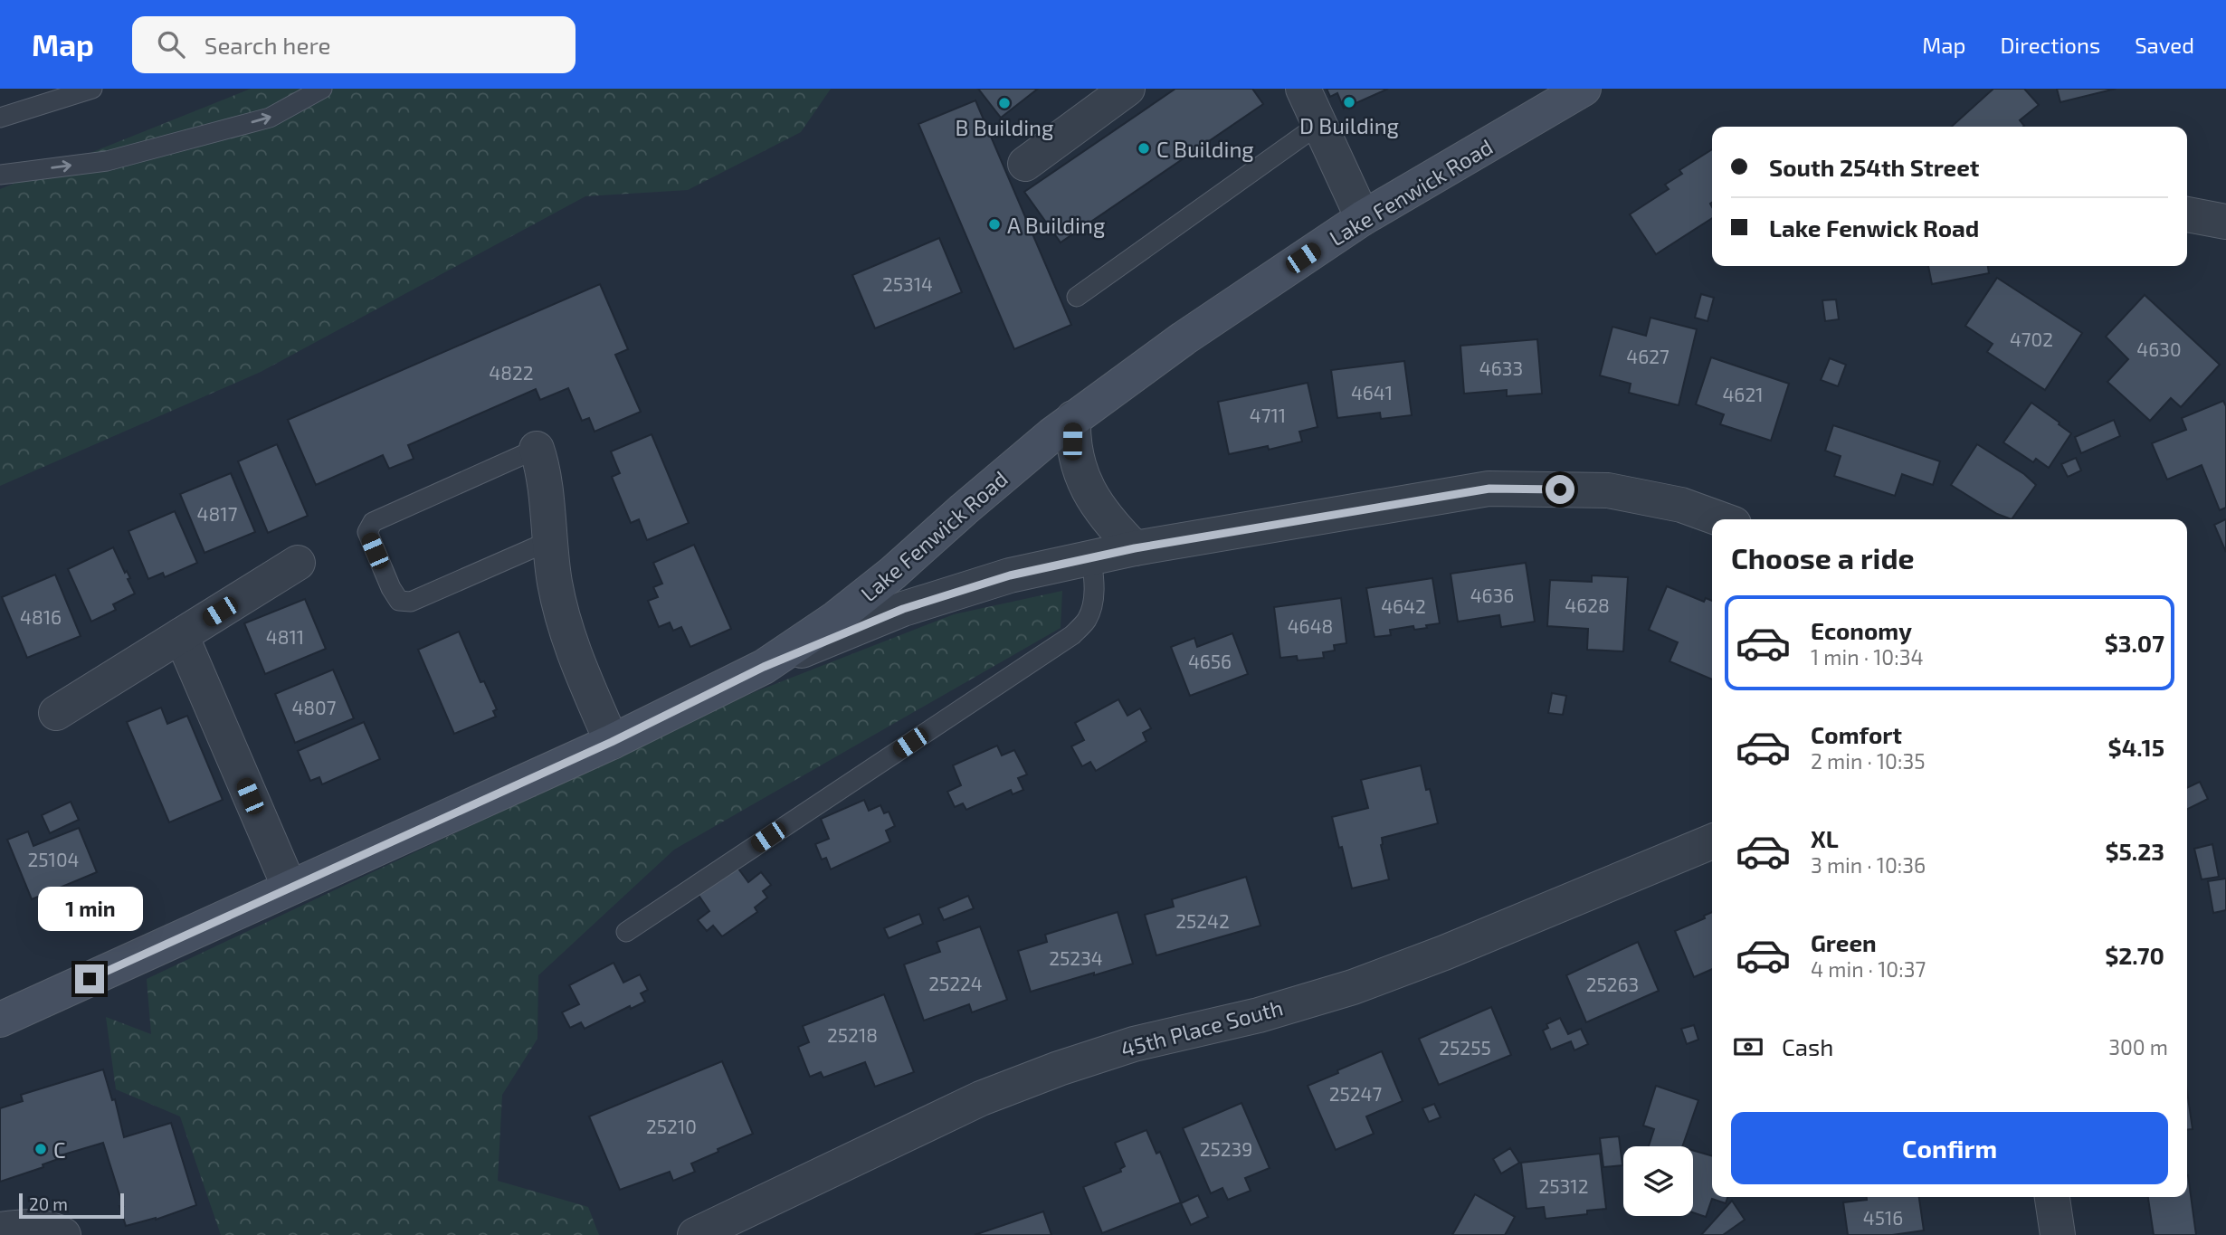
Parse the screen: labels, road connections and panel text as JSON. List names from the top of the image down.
{
  "streets": {
    "street": ["Lake Fenwick Road", "45th Place South"]
  },
  "places": [
    "D Building",
    "B Building",
    "C Building",
    "A Building",
    "C"
  ],
  "house_numbers": [
    "25314",
    "4702",
    "4630",
    "4627",
    "4633",
    "4822",
    "4641",
    "4621",
    "4711",
    "4817",
    "4636",
    "4628",
    "4642",
    "4816",
    "4648",
    "4811",
    "4656",
    "4807",
    "25104",
    "25242",
    "25234",
    "25224",
    "25263",
    "25218",
    "25255",
    "25247",
    "25210",
    "25239",
    "25312",
    "4516"
  ],
  "scale_bar": "20 m",
  "page": {
    "header": "Map",
    "search": "Search here",
    "nav": ["Map", "Directions", "Saved"],
    "banner": ["South 254th Street", "Lake Fenwick Road"],
    "heading": "Choose a ride",
    "list": [
      {
        "name": "Economy",
        "note": "1 min · 10:34",
        "value": "$3.07"
      },
      {
        "name": "Comfort",
        "note": "2 min · 10:35",
        "value": "$4.15"
      },
      {
        "name": "XL",
        "note": "3 min · 10:36",
        "value": "$5.23"
      },
      {
        "name": "Green",
        "note": "4 min · 10:37",
        "value": "$2.70"
      }
    ],
    "bubble": "1 min",
    "pay": ["Cash", "300 m"],
    "buttons": "Confirm",
    "scale": "20 m"
  }
}
